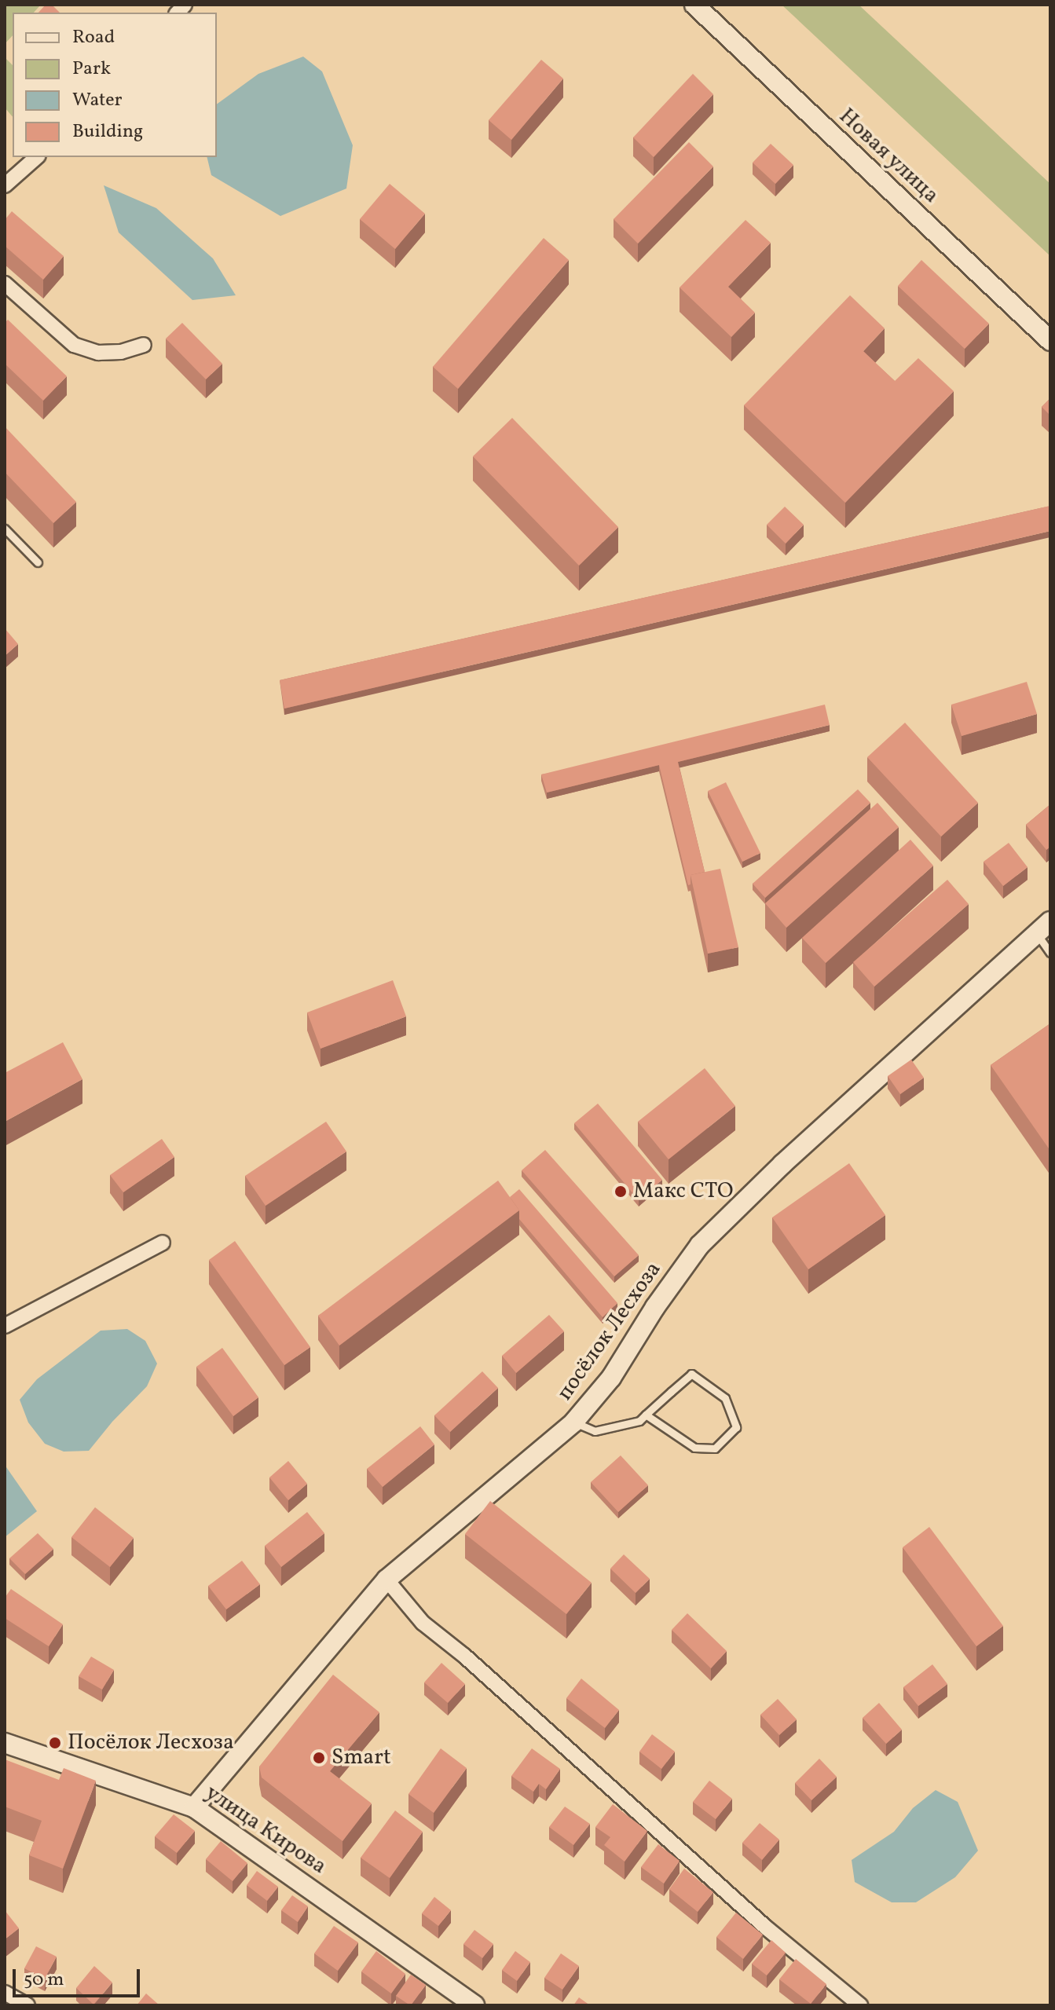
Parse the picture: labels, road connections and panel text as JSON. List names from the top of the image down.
{
  "streets": {
    "street": ["Новая улица", "посёлок Лесхоза", "улица Кирова"]
  },
  "crossings": [
    ["посёлок Лесхоза", "улица Кирова"]
  ],
  "places": ["Макс СТО", "Посёлок Лесхоза", "Smart"],
  "legend": [
    "Road",
    "Park",
    "Water",
    "Building"
  ],
  "scale_bar": "50 m"
}
